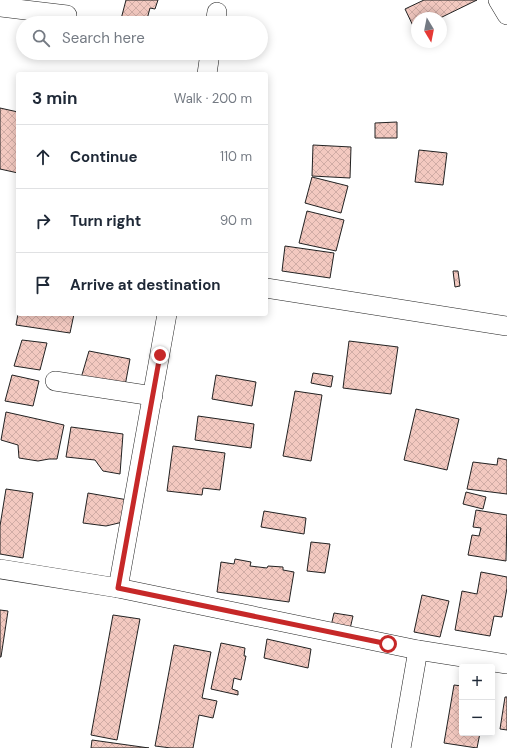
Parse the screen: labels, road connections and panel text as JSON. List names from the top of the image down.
{
  "north": "bottom",
  "page": {
    "search": "Search here",
    "heading": ["3 min", "Walk · 200 m"],
    "list": [
      ["Continue", "110 m"],
      ["Turn right", "90 m"],
      "Arrive at destination"
    ],
    "map_buttons": ["+", "−"]
  }
}
